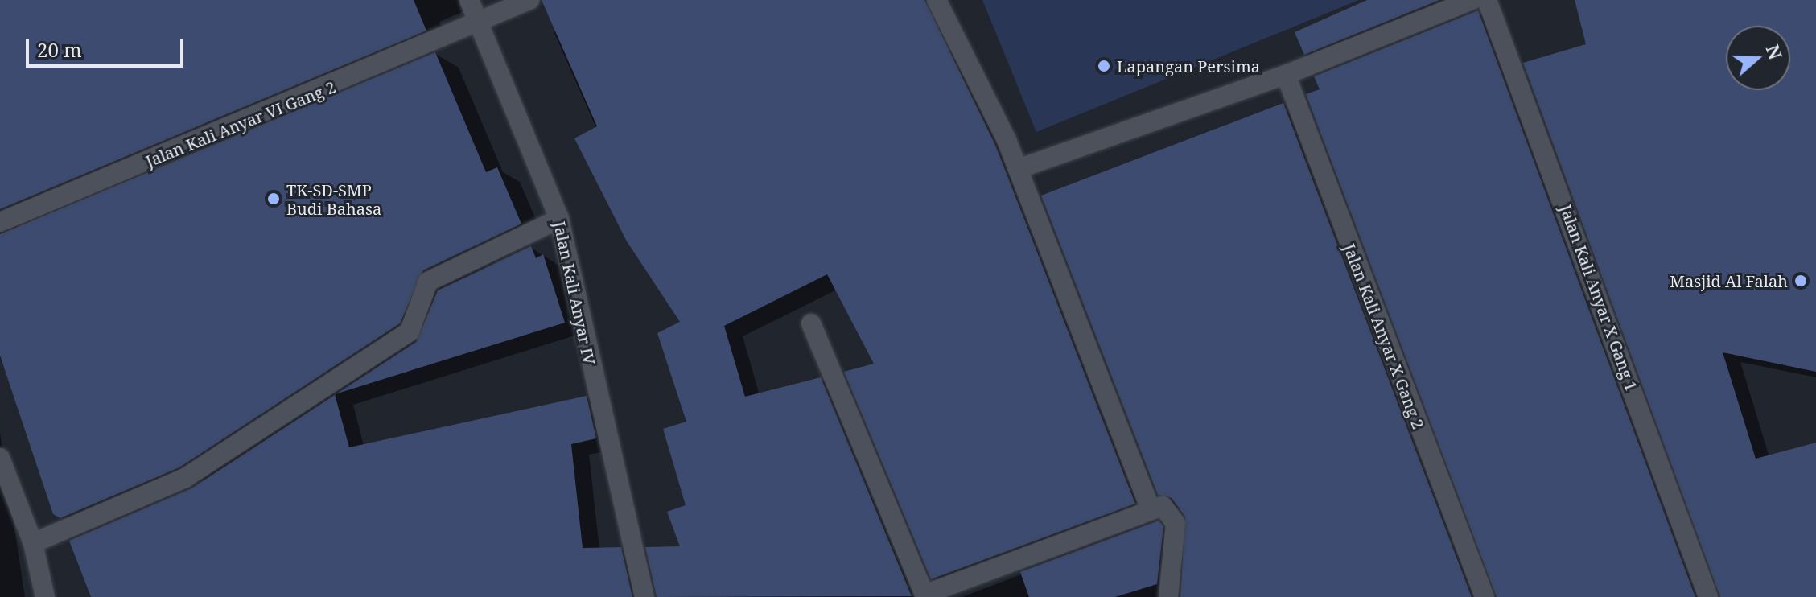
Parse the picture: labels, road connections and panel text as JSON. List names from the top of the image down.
{
  "streets": {
    "street": [
      "Jalan Kali Anyar VI Gang 2",
      "Jalan Kali Anyar IV",
      "Jalan Kali Anyar X Gang 1",
      "Jalan Kali Anyar X Gang 2"
    ]
  },
  "crossings": [
    ["Jalan Kali Anyar VI Gang 2", "Jalan Kali Anyar IV"]
  ],
  "places": ["Lapangan Persima", "TK-SD-SMP Budi Bahasa", "Masjid Al Falah"],
  "scale_bar": "20 m",
  "north": "right"
}
